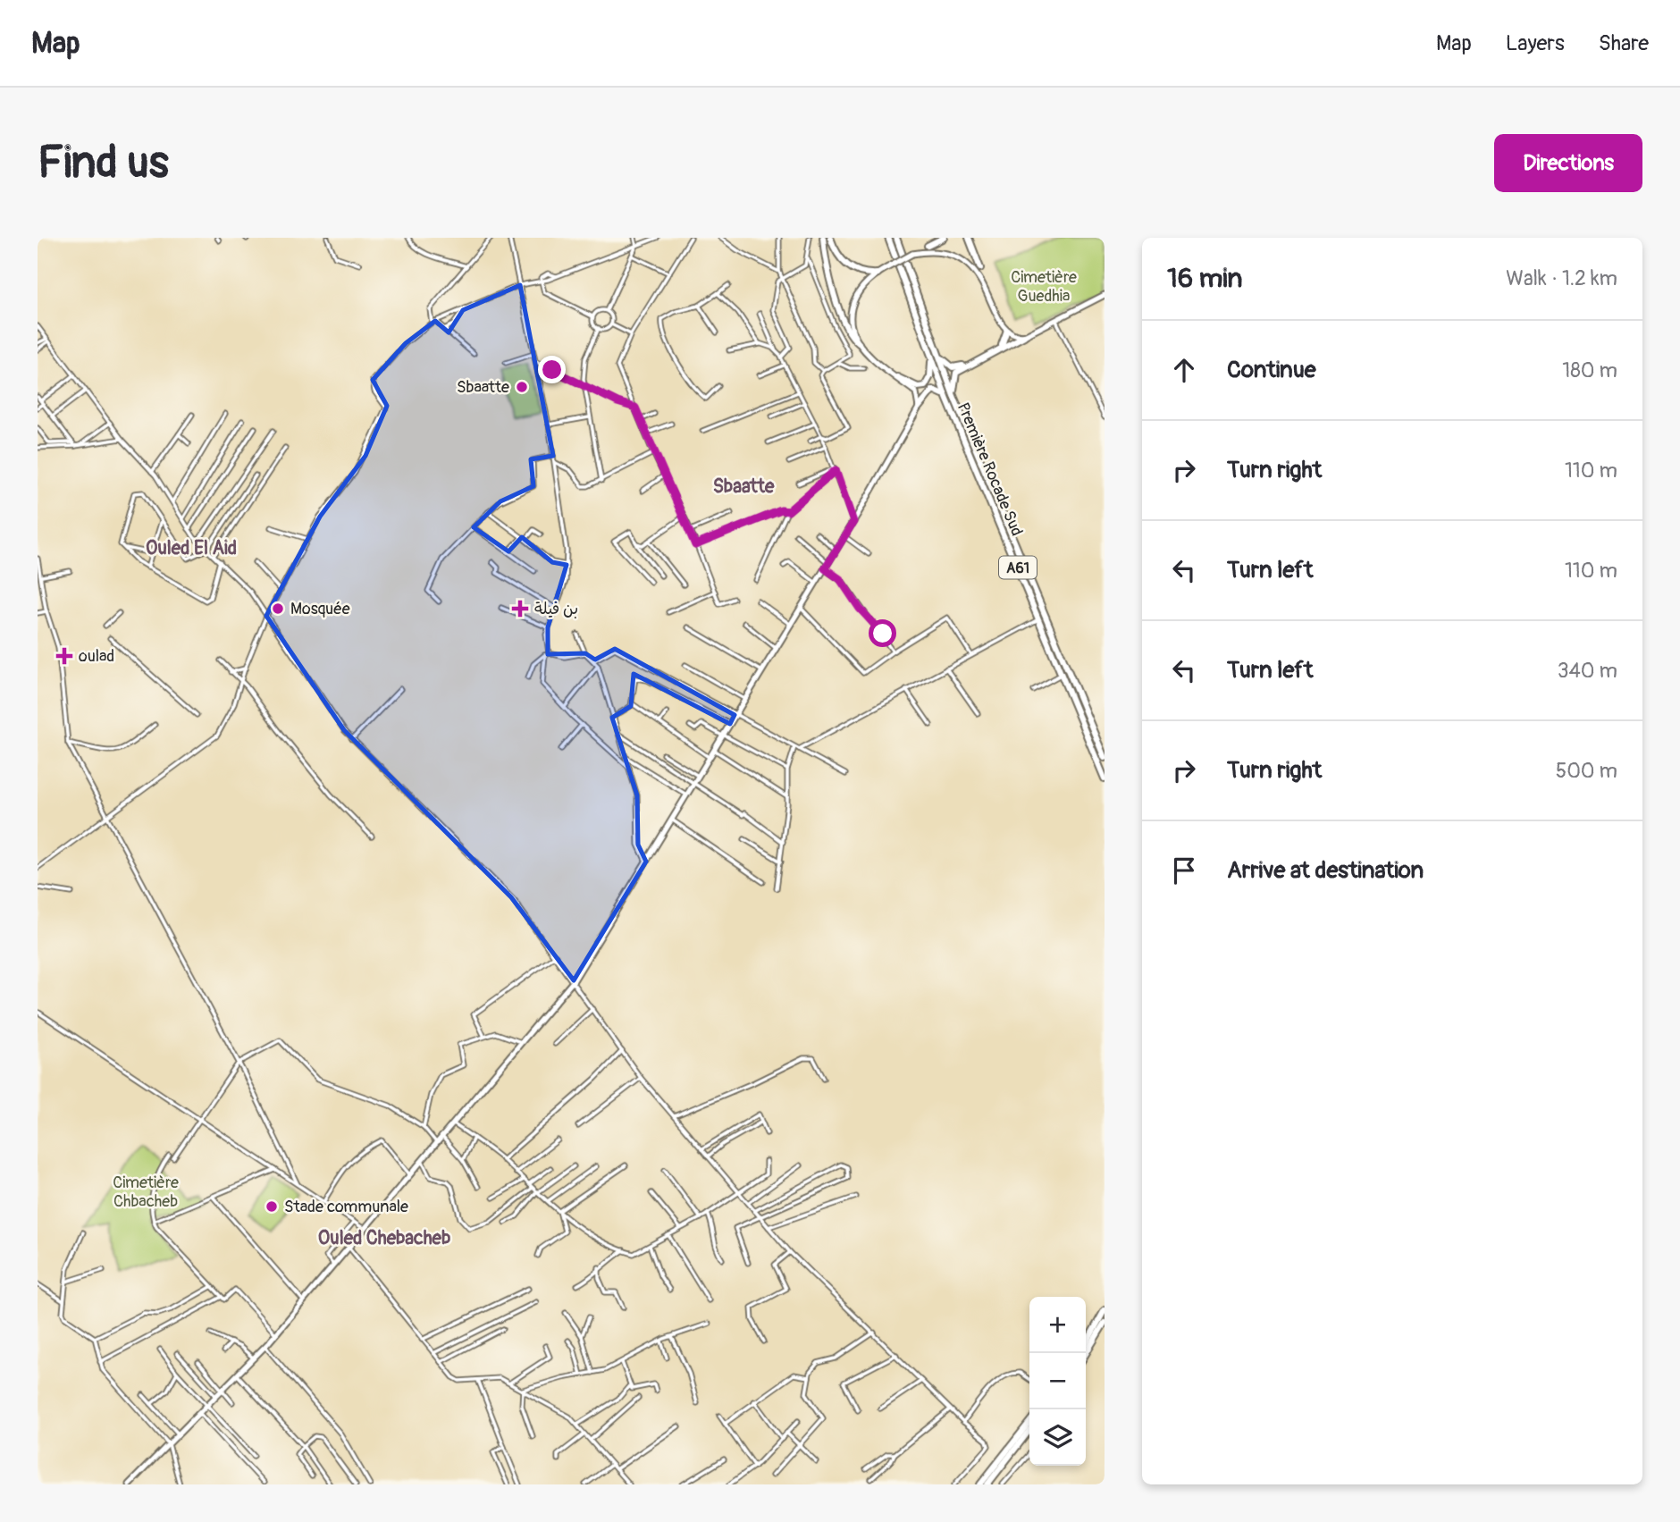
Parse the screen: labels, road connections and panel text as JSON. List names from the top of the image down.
{
  "streets": {
    "highway": ["Première Rocade Sud", "A61"]
  },
  "districts": ["Sbaatte", "Ouled El Aid", "Ouled Chebacheb"],
  "parks": ["Cimetière Guedhia", "Cimetière Chbacheb"],
  "places": {
    "other": ["Sbaatte", "Mosquée", "Stade communale"],
    "health": ["بن فيلة", "oulad"]
  },
  "page": {
    "header": "Map",
    "nav": ["Map", "Layers", "Share"],
    "buttons": "Directions",
    "title": "Find us",
    "heading": ["16 min", "Walk · 1.2 km"],
    "list": [
      ["Continue", "180 m"],
      ["Turn right", "110 m"],
      ["Turn left", "110 m"],
      ["Turn left", "340 m"],
      ["Turn right", "500 m"],
      "Arrive at destination"
    ],
    "map_buttons": ["+", "−"]
  }
}
